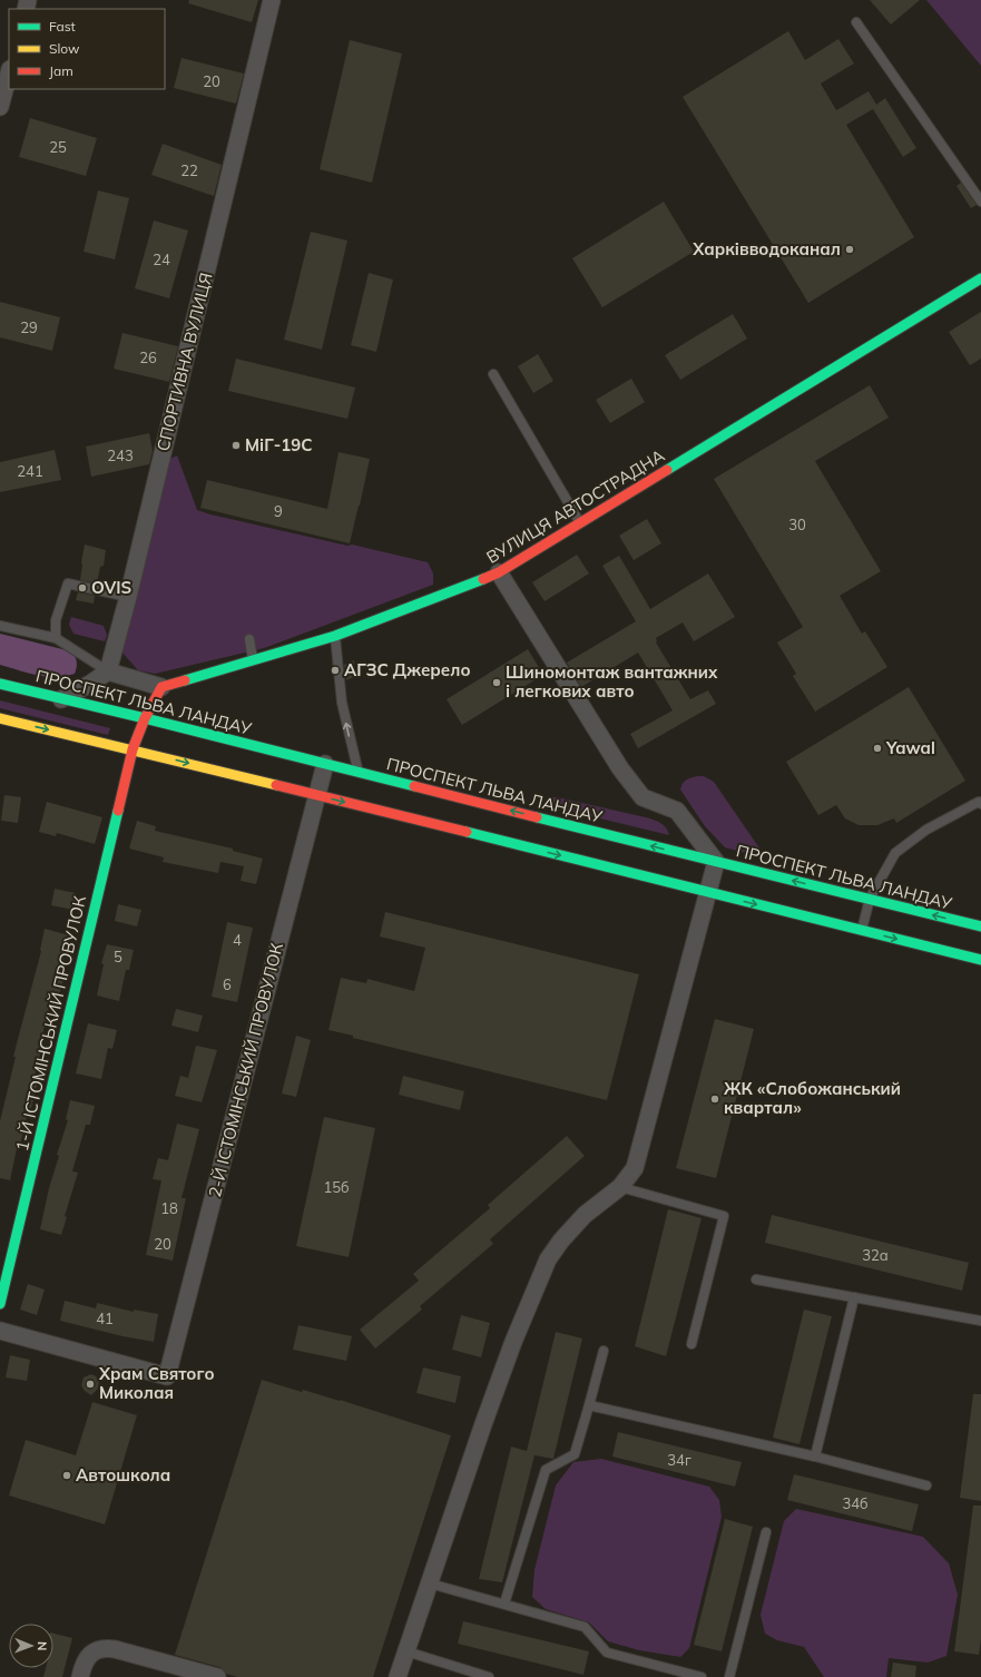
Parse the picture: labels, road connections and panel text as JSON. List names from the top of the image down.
{
  "streets": {
    "main road": ["ВУЛИЦЯ АВТОСТРАДНА", "ПРОСПЕКТ ЛЬВА ЛАНДАУ", "1-Й ІСТОМІНСЬКИЙ ПРОВУЛОК"],
    "street": ["СПОРТИВНА ВУЛИЦЯ", "2-Й ІСТОМІНСЬКИЙ ПРОВУЛОК"]
  },
  "crossings": [
    ["ПРОСПЕКТ ЛЬВА ЛАНДАУ", "1-Й ІСТОМІНСЬКИЙ ПРОВУЛОК"],
    ["ПРОСПЕКТ ЛЬВА ЛАНДАУ", "2-Й ІСТОМІНСЬКИЙ ПРОВУЛОК"]
  ],
  "places": [
    "Харківводоканал",
    "МіГ-19С",
    "OVIS",
    "АГЗС Джерело",
    "Шиномонтаж вантажних і легкових авто",
    "Yawal",
    "ЖК «Слобожанський квартал»",
    "Храм Святого Миколая",
    "Автошкола"
  ],
  "house_numbers": [
    "20",
    "25",
    "22",
    "24",
    "29",
    "26",
    "243",
    "241",
    "9",
    "30",
    "4",
    "5",
    "6",
    "15б",
    "18",
    "20",
    "32а",
    "41",
    "34г",
    "34б"
  ],
  "legend": ["Fast", "Slow", "Jam"],
  "north": "right"
}
